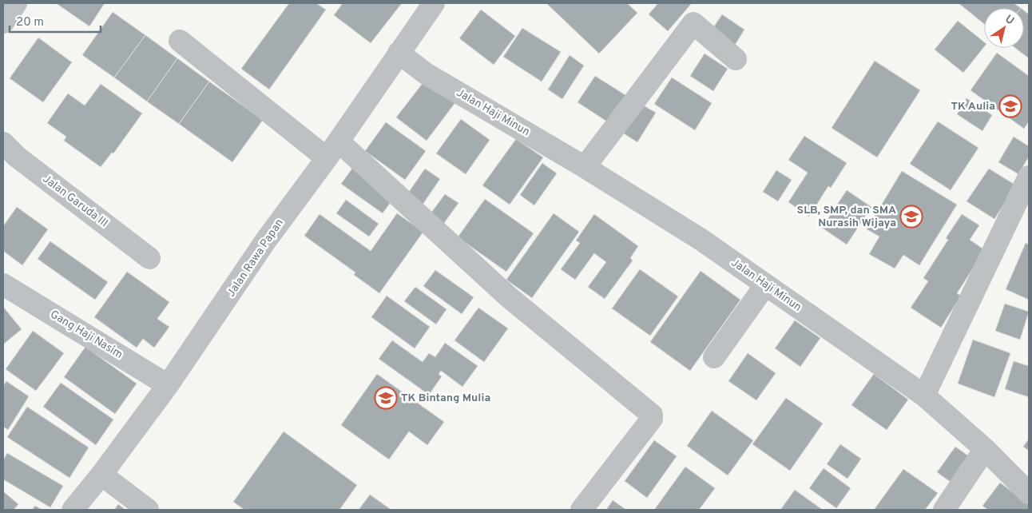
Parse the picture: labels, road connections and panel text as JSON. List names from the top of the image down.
{
  "streets": {
    "street": [
      "Jalan Haji Minun",
      "Jalan Garuda III",
      "Jalan Rawa Papan",
      "Gang Haji Nasim"
    ]
  },
  "crossings": [
    ["Jalan Haji Minun", "Jalan Rawa Papan"],
    ["Jalan Rawa Papan", "Gang Haji Nasim"]
  ],
  "places": {
    "school or university": ["TK Aulia", "SLB, SMP, dan SMA Nurasih Wijaya", "TK Bintang Mulia"]
  },
  "scale_bar": "20 m",
  "north": "top right"
}
